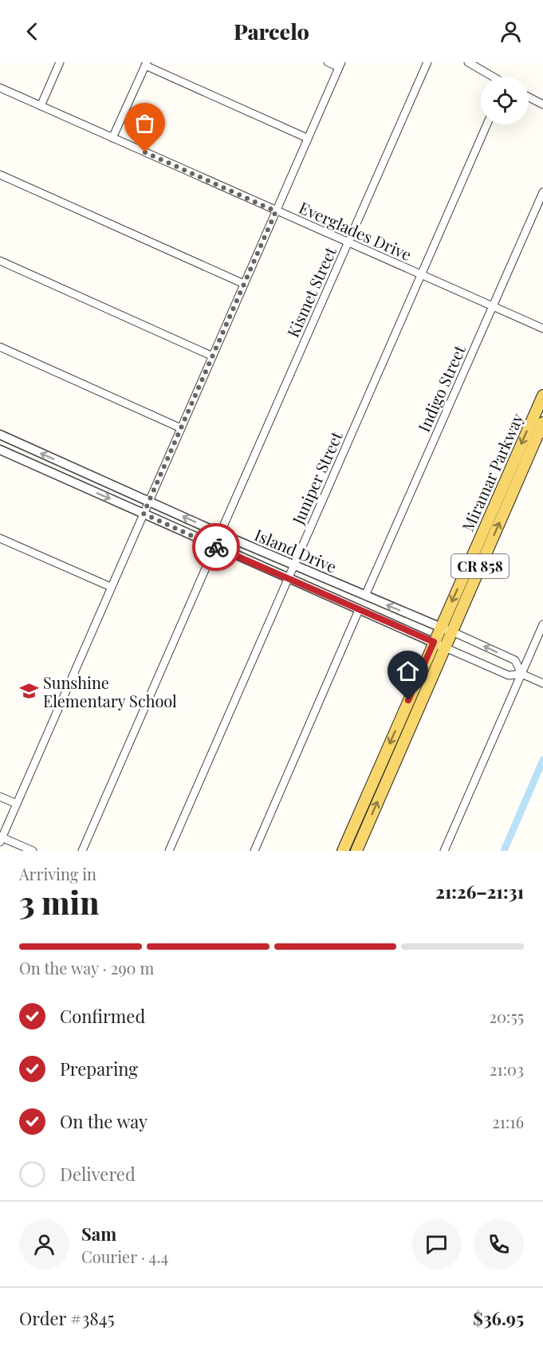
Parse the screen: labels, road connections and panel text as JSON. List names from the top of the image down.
{
  "streets": {
    "main road": ["Miramar Parkway", "CR 858"],
    "street": [
      "Everglades Drive",
      "Kismet Street",
      "Indigo Street",
      "Juniper Street",
      "Island Drive"
    ]
  },
  "crossings": [
    ["Everglades Drive", "Kismet Street"],
    ["Everglades Drive", "Indigo Street"],
    ["Everglades Drive", "Juniper Street"],
    ["Kismet Street", "Island Drive"],
    ["Indigo Street", "Island Drive"],
    ["Miramar Parkway", "Island Drive"],
    ["Juniper Street", "Island Drive"]
  ],
  "places": {
    "school or university": ["Sunshine Elementary School"]
  },
  "page": {
    "header": "Parcelo",
    "heading": ["3 min", "Arriving in", "21:26–21:31"],
    "panel": [
      "Sam",
      "Courier · 4.4",
      "Order #3845",
      "$36.95"
    ],
    "bar": "On the way · 290 m",
    "list": [
      ["Confirmed", "20:55"],
      ["Preparing", "21:03"],
      ["On the way", "21:16"],
      "Delivered"
    ]
  }
}
